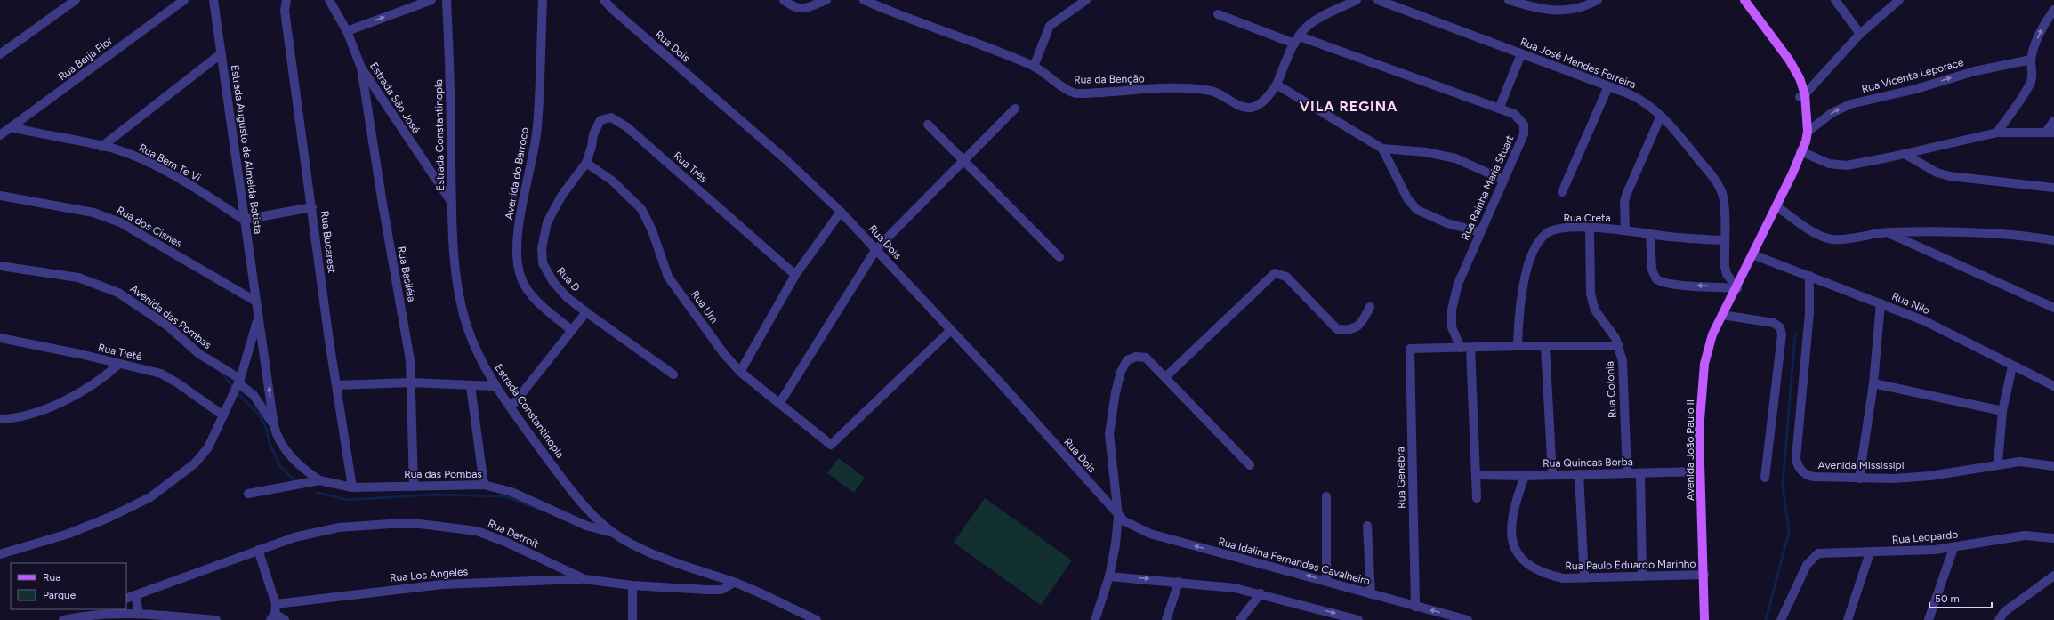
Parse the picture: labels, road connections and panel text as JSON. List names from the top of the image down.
{
  "streets": {
    "main road": ["Avenida João Paulo II"],
    "street": [
      "Rua Dois",
      "Rua Beija Flor",
      "Rua José Mendes Ferreira",
      "Rua Vicente Leporace",
      "Rua da Benção",
      "Estrada São José",
      "Estrada Constantinopla",
      "Estrada Augusto de Almeida Batista",
      "Rua Bem Te Vi",
      "Rua Três",
      "Avenida do Barroco",
      "Rua Rainha Maria Stuart",
      "Rua Creta",
      "Rua dos Cisnes",
      "Rua Bucarest",
      "Rua Basiléia",
      "Rua D",
      "Rua Nilo",
      "Rua Um",
      "Avenida das Pombas",
      "Rua Tietê",
      "Rua Colonia",
      "Rua Quincas Borba",
      "Avenida Mississipi",
      "Rua das Pombas",
      "Rua Genebra",
      "Rua Detroit",
      "Rua Leopardo",
      "Rua Idalina Fernandes Cavalheiro",
      "Rua Paulo Eduardo Marinho",
      "Rua Los Angeles"
    ]
  },
  "crossings": [
    ["Rua Dois", "Rua Um"],
    ["Rua Dois", "Rua Idalina Fernandes Cavalheiro"],
    ["Rua Beija Flor", "Rua Bem Te Vi"],
    ["Rua José Mendes Ferreira", "Rua Creta"],
    ["Rua José Mendes Ferreira", "Avenida João Paulo II"],
    ["Rua Vicente Leporace", "Avenida João Paulo II"],
    ["Estrada São José", "Estrada Constantinopla"],
    ["Estrada São José", "Rua Basiléia"],
    ["Estrada Constantinopla", "Rua das Pombas"],
    ["Estrada Constantinopla", "Rua Detroit"],
    ["Estrada Augusto de Almeida Batista", "Rua Bem Te Vi"],
    ["Estrada Augusto de Almeida Batista", "Rua dos Cisnes"],
    ["Estrada Augusto de Almeida Batista", "Rua das Pombas"],
    ["Rua Três", "Rua D"],
    ["Rua Três", "Rua Um"],
    ["Rua Rainha Maria Stuart", "Rua Genebra"],
    ["Rua Creta", "Rua Colonia"],
    ["Rua dos Cisnes", "Rua das Pombas"],
    ["Rua Bucarest", "Rua das Pombas"],
    ["Rua Basiléia", "Rua das Pombas"],
    ["Rua D", "Rua Um"],
    ["Rua Nilo", "Avenida João Paulo II"],
    ["Rua Nilo", "Avenida Mississipi"],
    ["Avenida das Pombas", "Rua das Pombas"],
    ["Rua Colonia", "Rua Quincas Borba"],
    ["Avenida João Paulo II", "Rua Quincas Borba"],
    ["Avenida João Paulo II", "Rua Paulo Eduardo Marinho"],
    ["Rua Quincas Borba", "Rua Paulo Eduardo Marinho"],
    ["Rua Genebra", "Rua Idalina Fernandes Cavalheiro"],
    ["Rua Detroit", "Rua Los Angeles"]
  ],
  "districts": ["VILA REGINA"],
  "legend": ["Rua", "Parque"],
  "scale_bar": "50 m"
}
